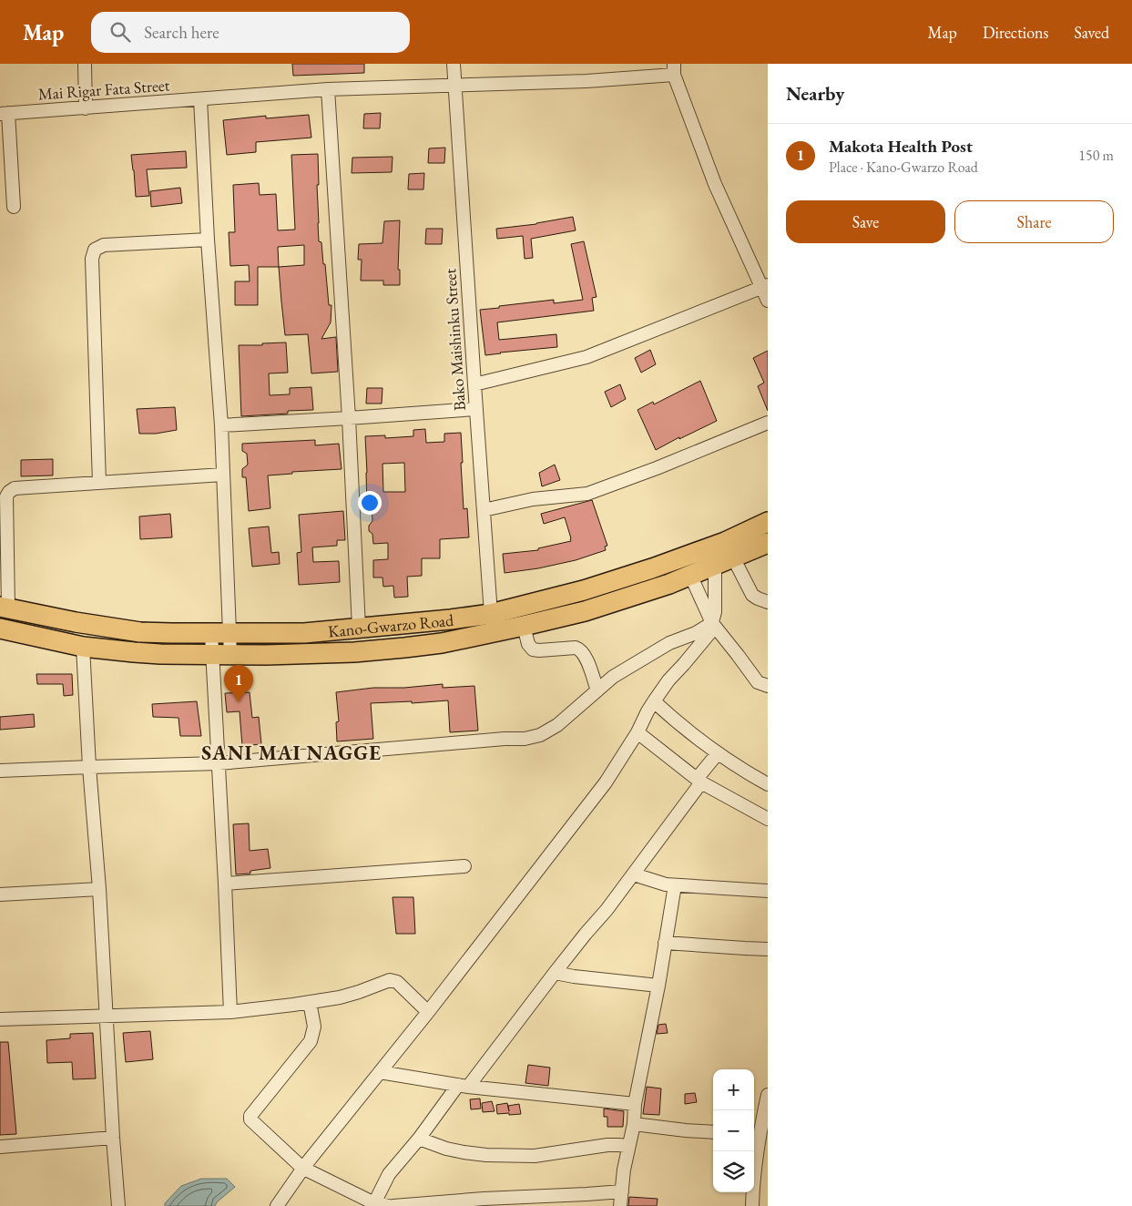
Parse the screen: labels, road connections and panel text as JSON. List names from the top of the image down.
{
  "streets": {
    "main road": ["Kano-Gwarzo Road"],
    "street": ["Mai Rigar Fata Street", "Bako Maishinku Street"]
  },
  "crossings": [
    ["Mai Rigar Fata Street", "Bako Maishinku Street"],
    ["Bako Maishinku Street", "Kano-Gwarzo Road"]
  ],
  "districts": ["SANI MAI NAGGE"],
  "page": {
    "header": "Map",
    "search": "Search here",
    "nav": ["Map", "Directions", "Saved"],
    "heading": "Nearby",
    "list": [
      {
        "mark": "1",
        "name": "Makota Health Post",
        "note": "Place · Kano-Gwarzo Road",
        "value": "150 m"
      }
    ],
    "buttons": ["Save", "Share"],
    "pins": "1",
    "map_buttons": ["+", "−"]
  }
}
